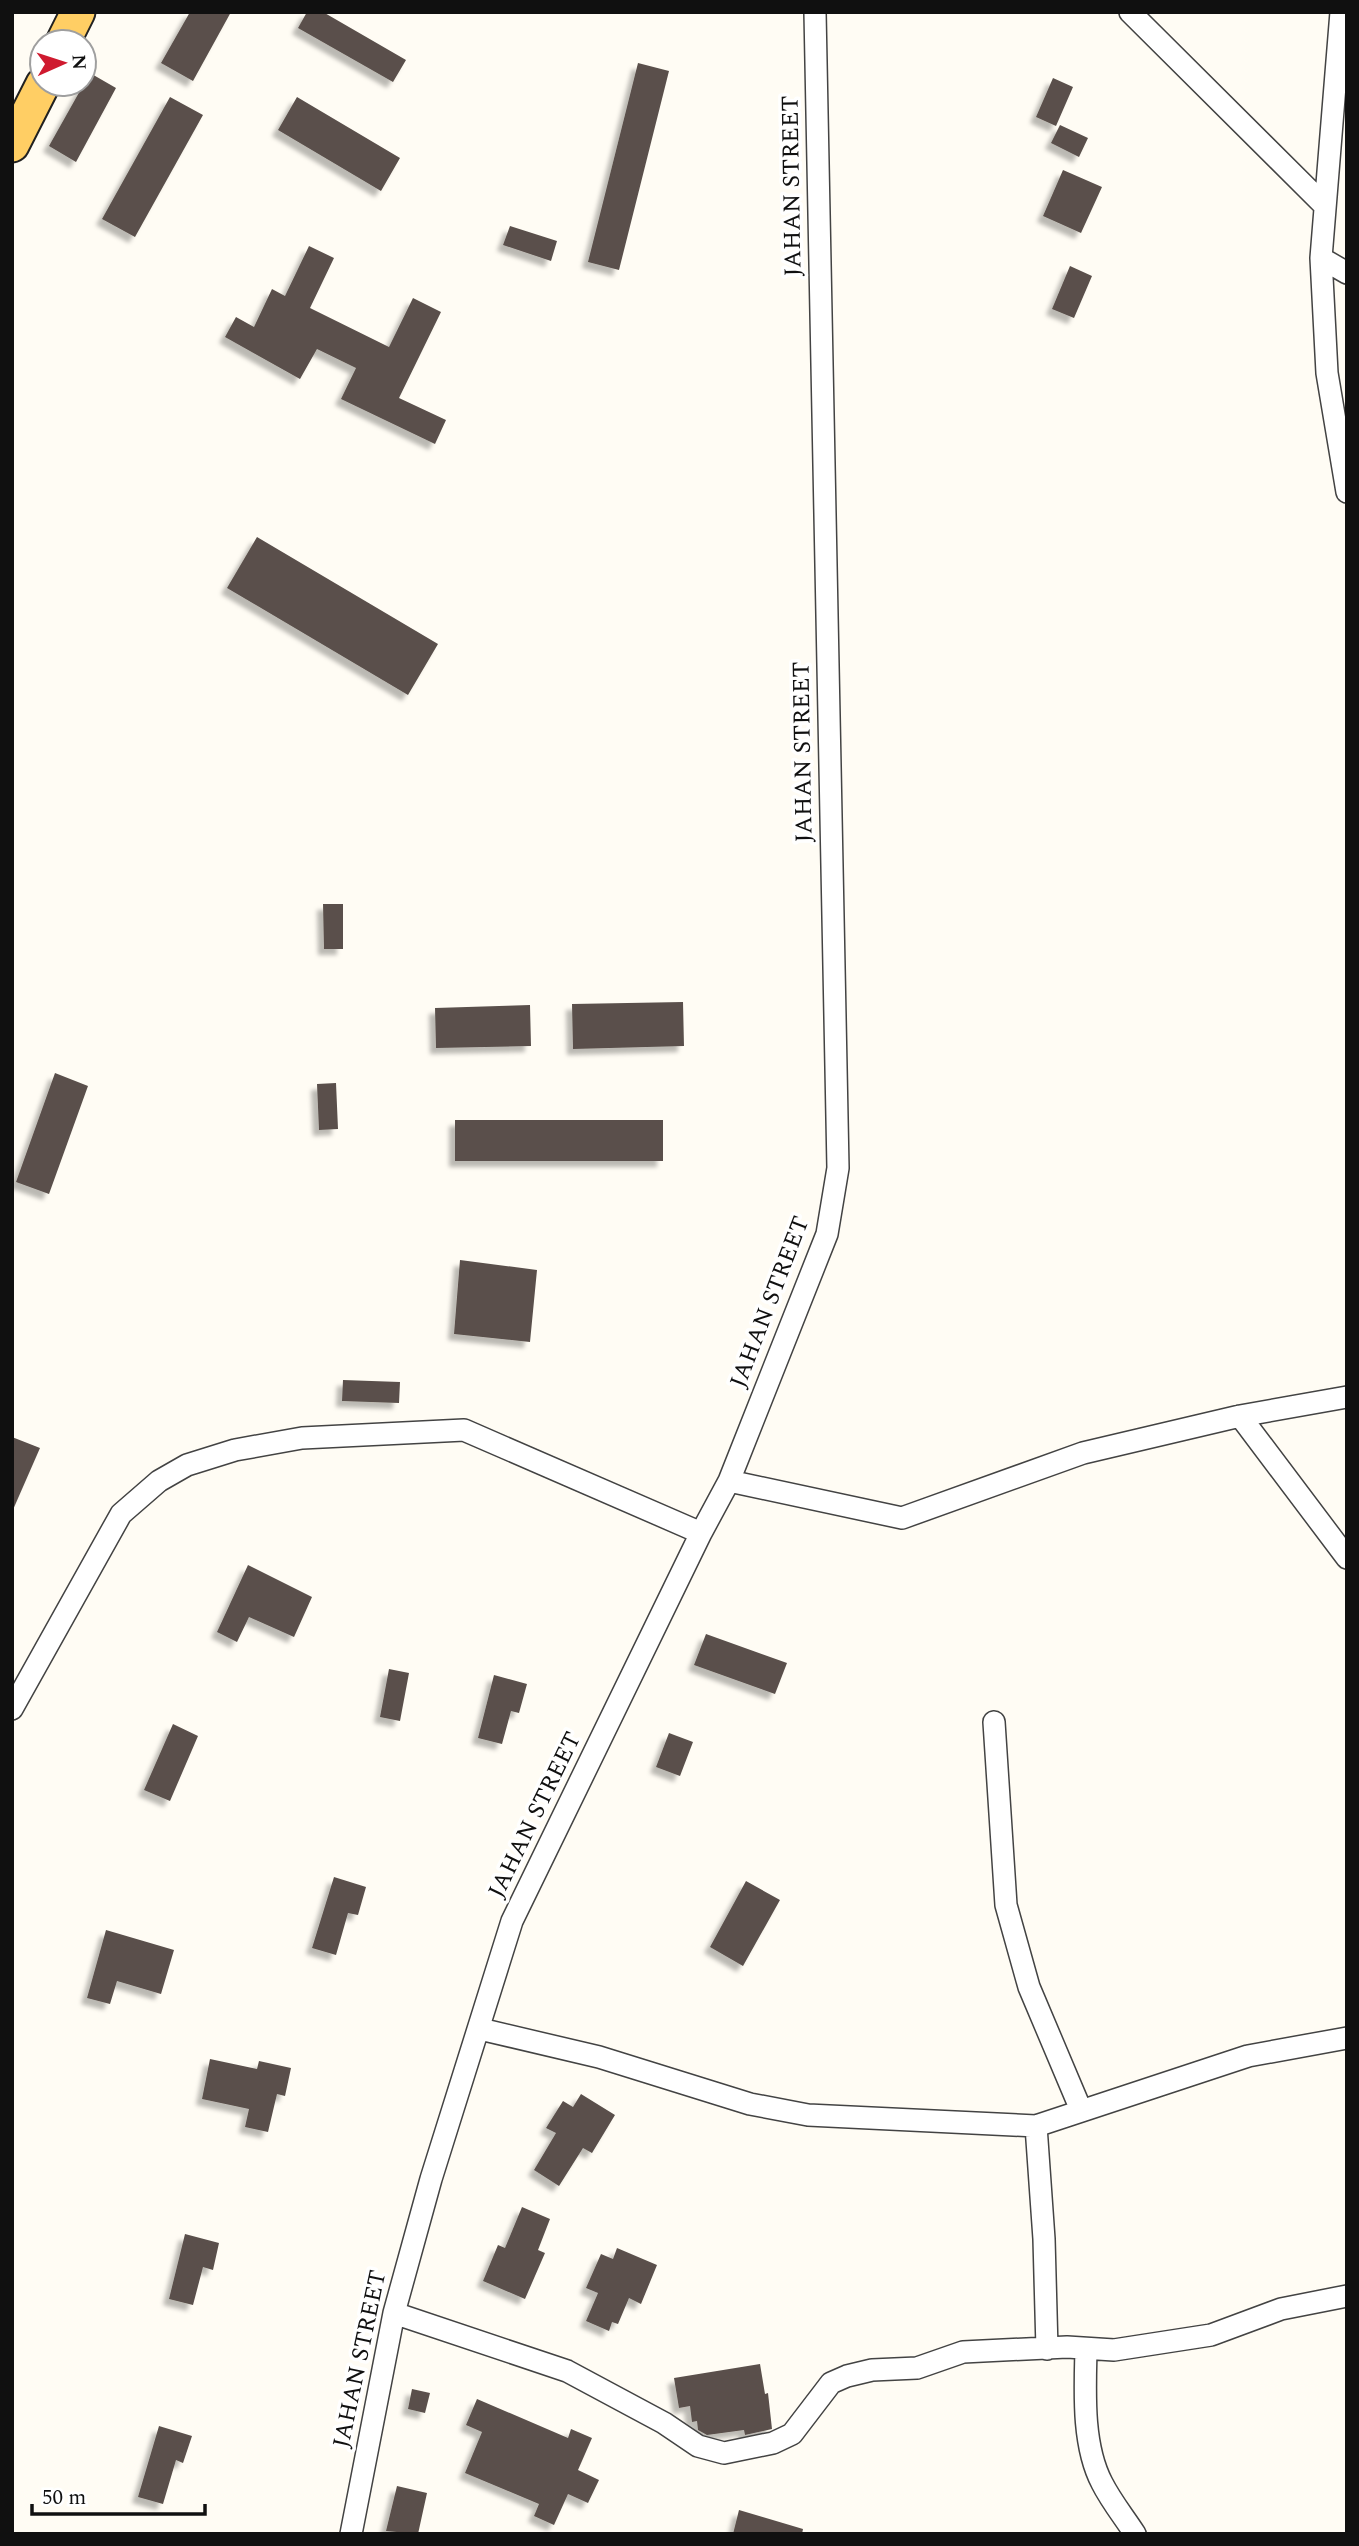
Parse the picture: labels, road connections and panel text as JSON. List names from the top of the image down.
{
  "streets": {
    "street": ["JAHAN STREET"]
  },
  "scale_bar": "50 m",
  "north": "right"
}
